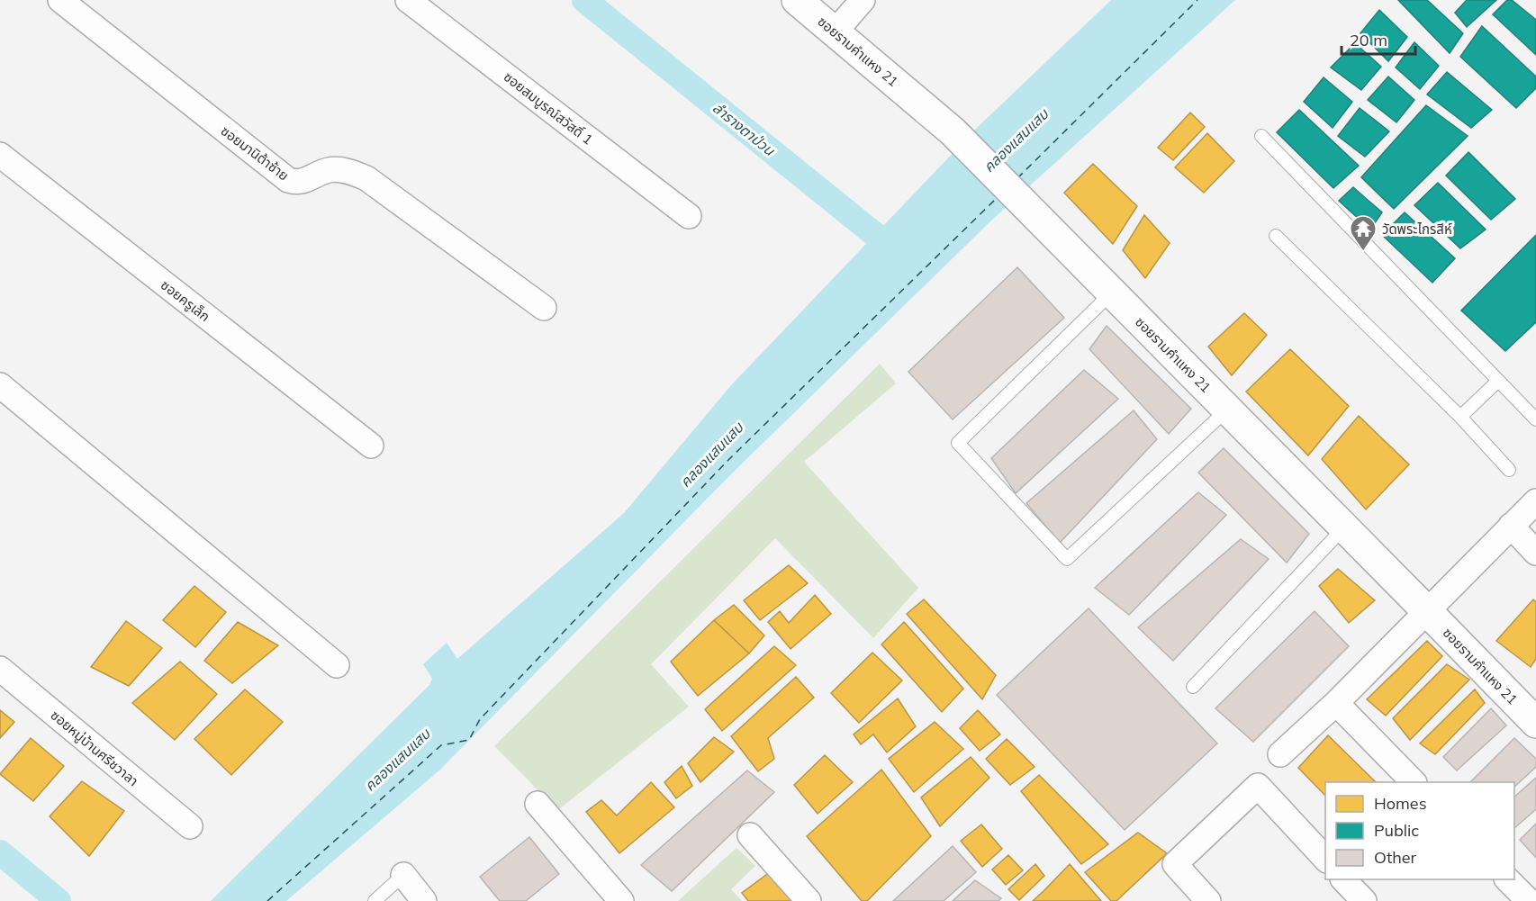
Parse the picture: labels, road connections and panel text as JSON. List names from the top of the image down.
{
  "streets": {
    "street": [
      "ซอยรามคำแหง 21",
      "ซอยสมบูรณ์สวัสดิ์ 1",
      "ซอยมานิต้าซ้าย",
      "ซอยครูเล็ก",
      "ซอยหมู่บ้านศรีชวาลา"
    ]
  },
  "water": ["ลำรางตาป่วน", "คลองแสนแสบ"],
  "places": {
    "temple": ["วัดพระไกรสีห์"]
  },
  "legend": ["Homes", "Public", "Other"],
  "scale_bar": "20 m"
}
